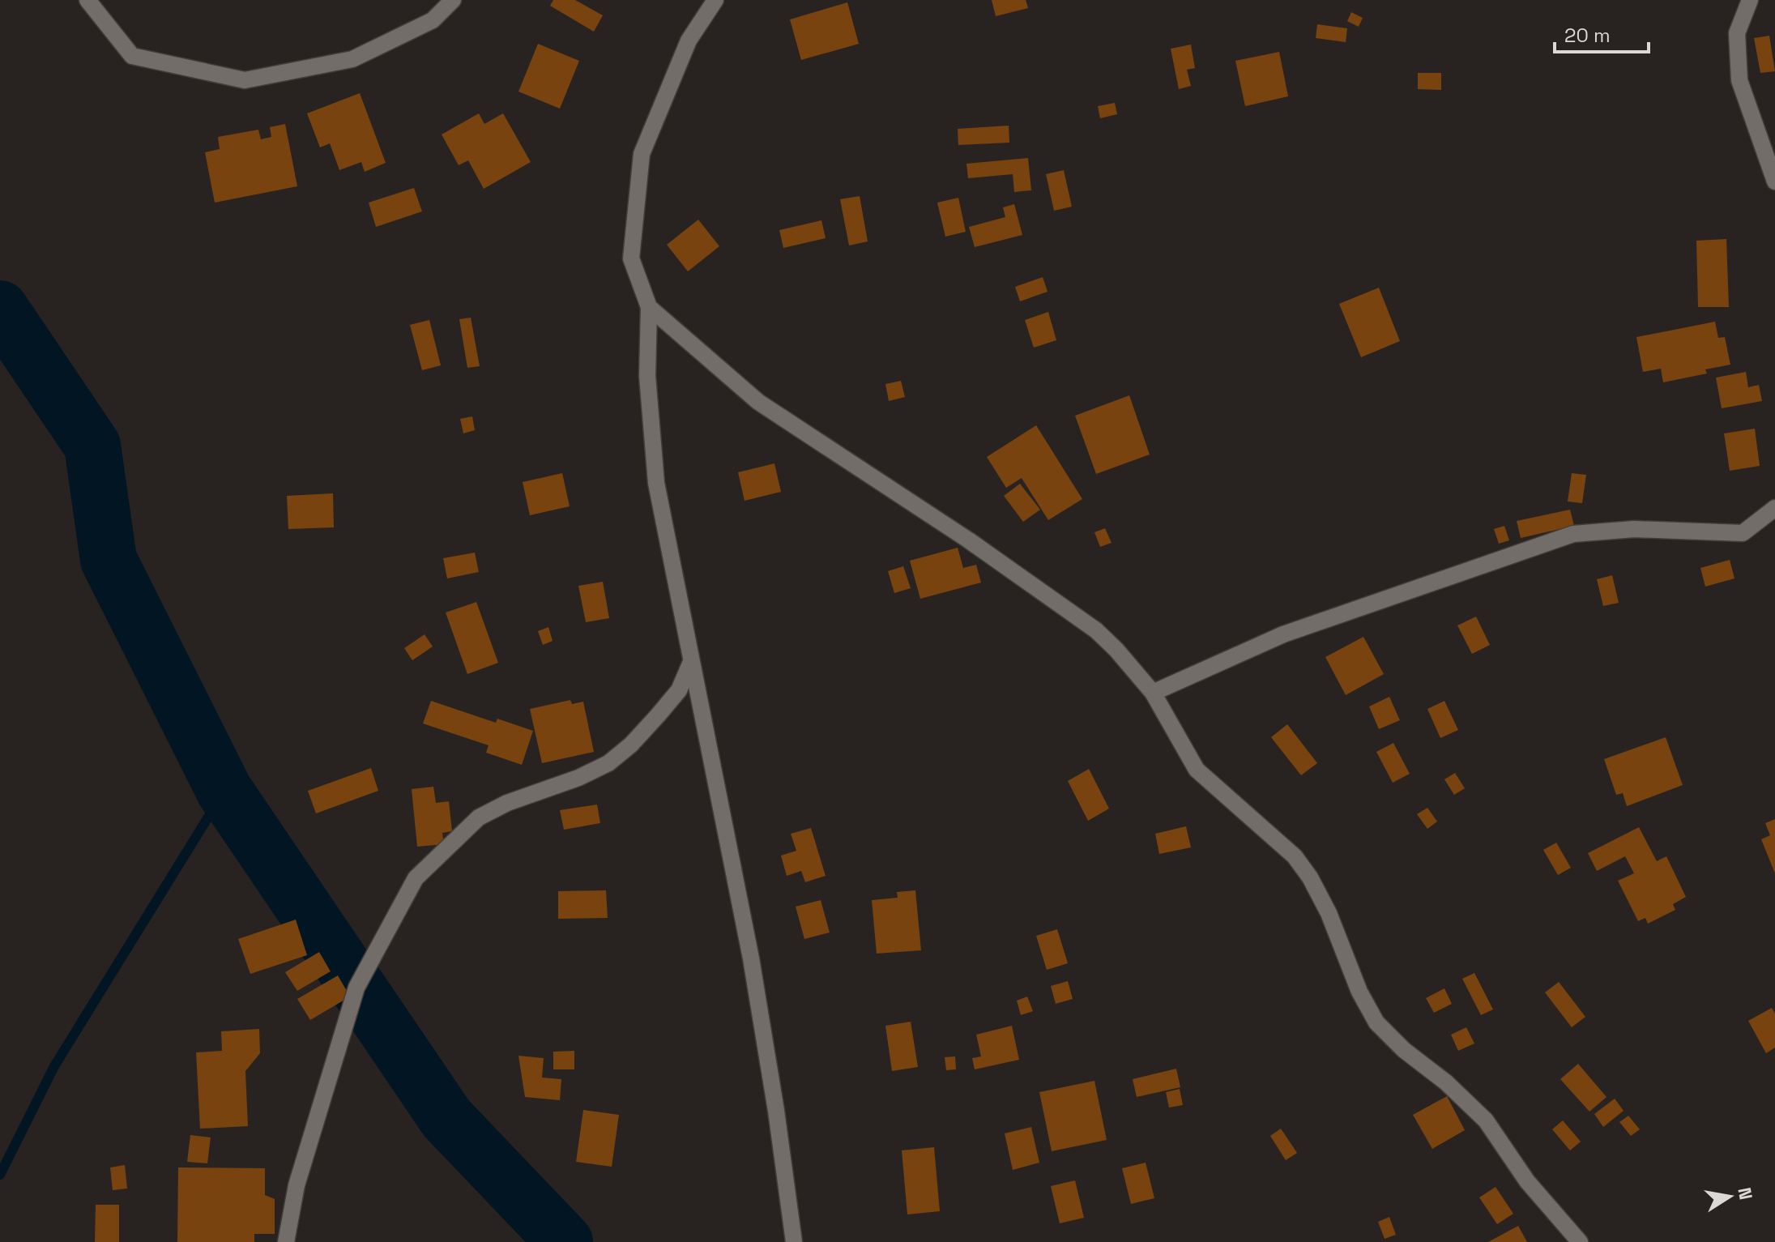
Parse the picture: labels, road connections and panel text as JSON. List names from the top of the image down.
{
  "scale_bar": "20 m",
  "north": "right"
}
